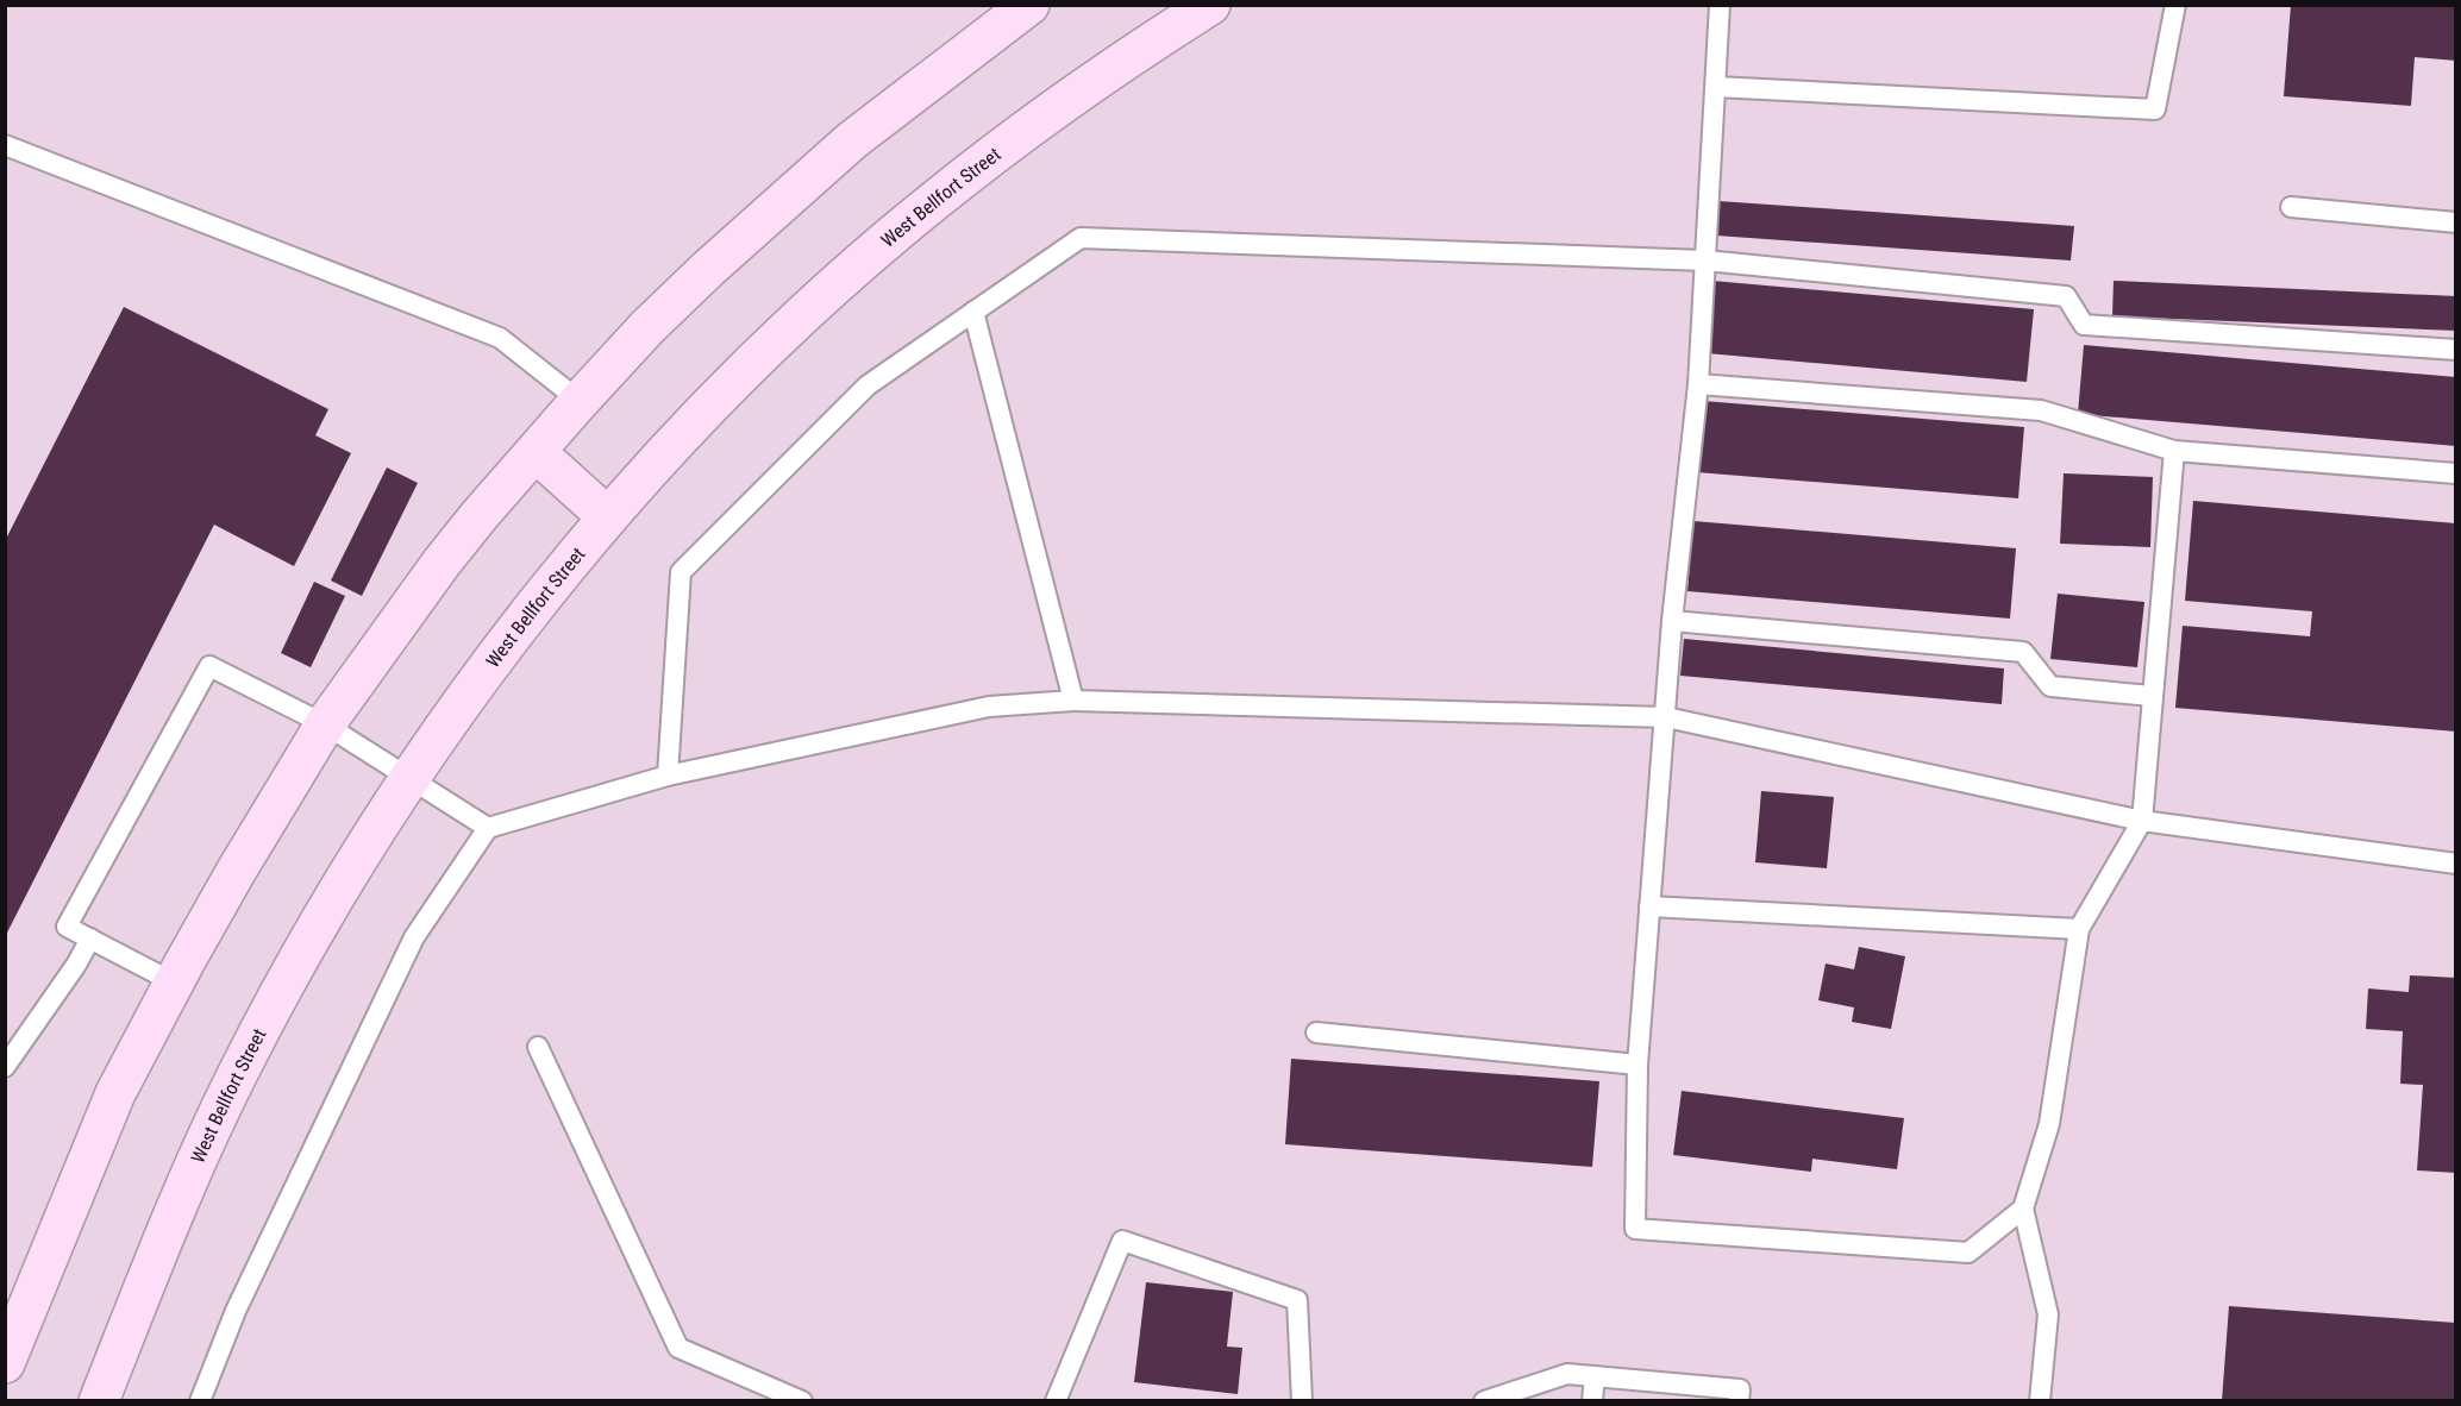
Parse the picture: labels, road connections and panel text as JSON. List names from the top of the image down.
{
  "streets": {
    "main road": ["West Bellfort Street"]
  }
}
